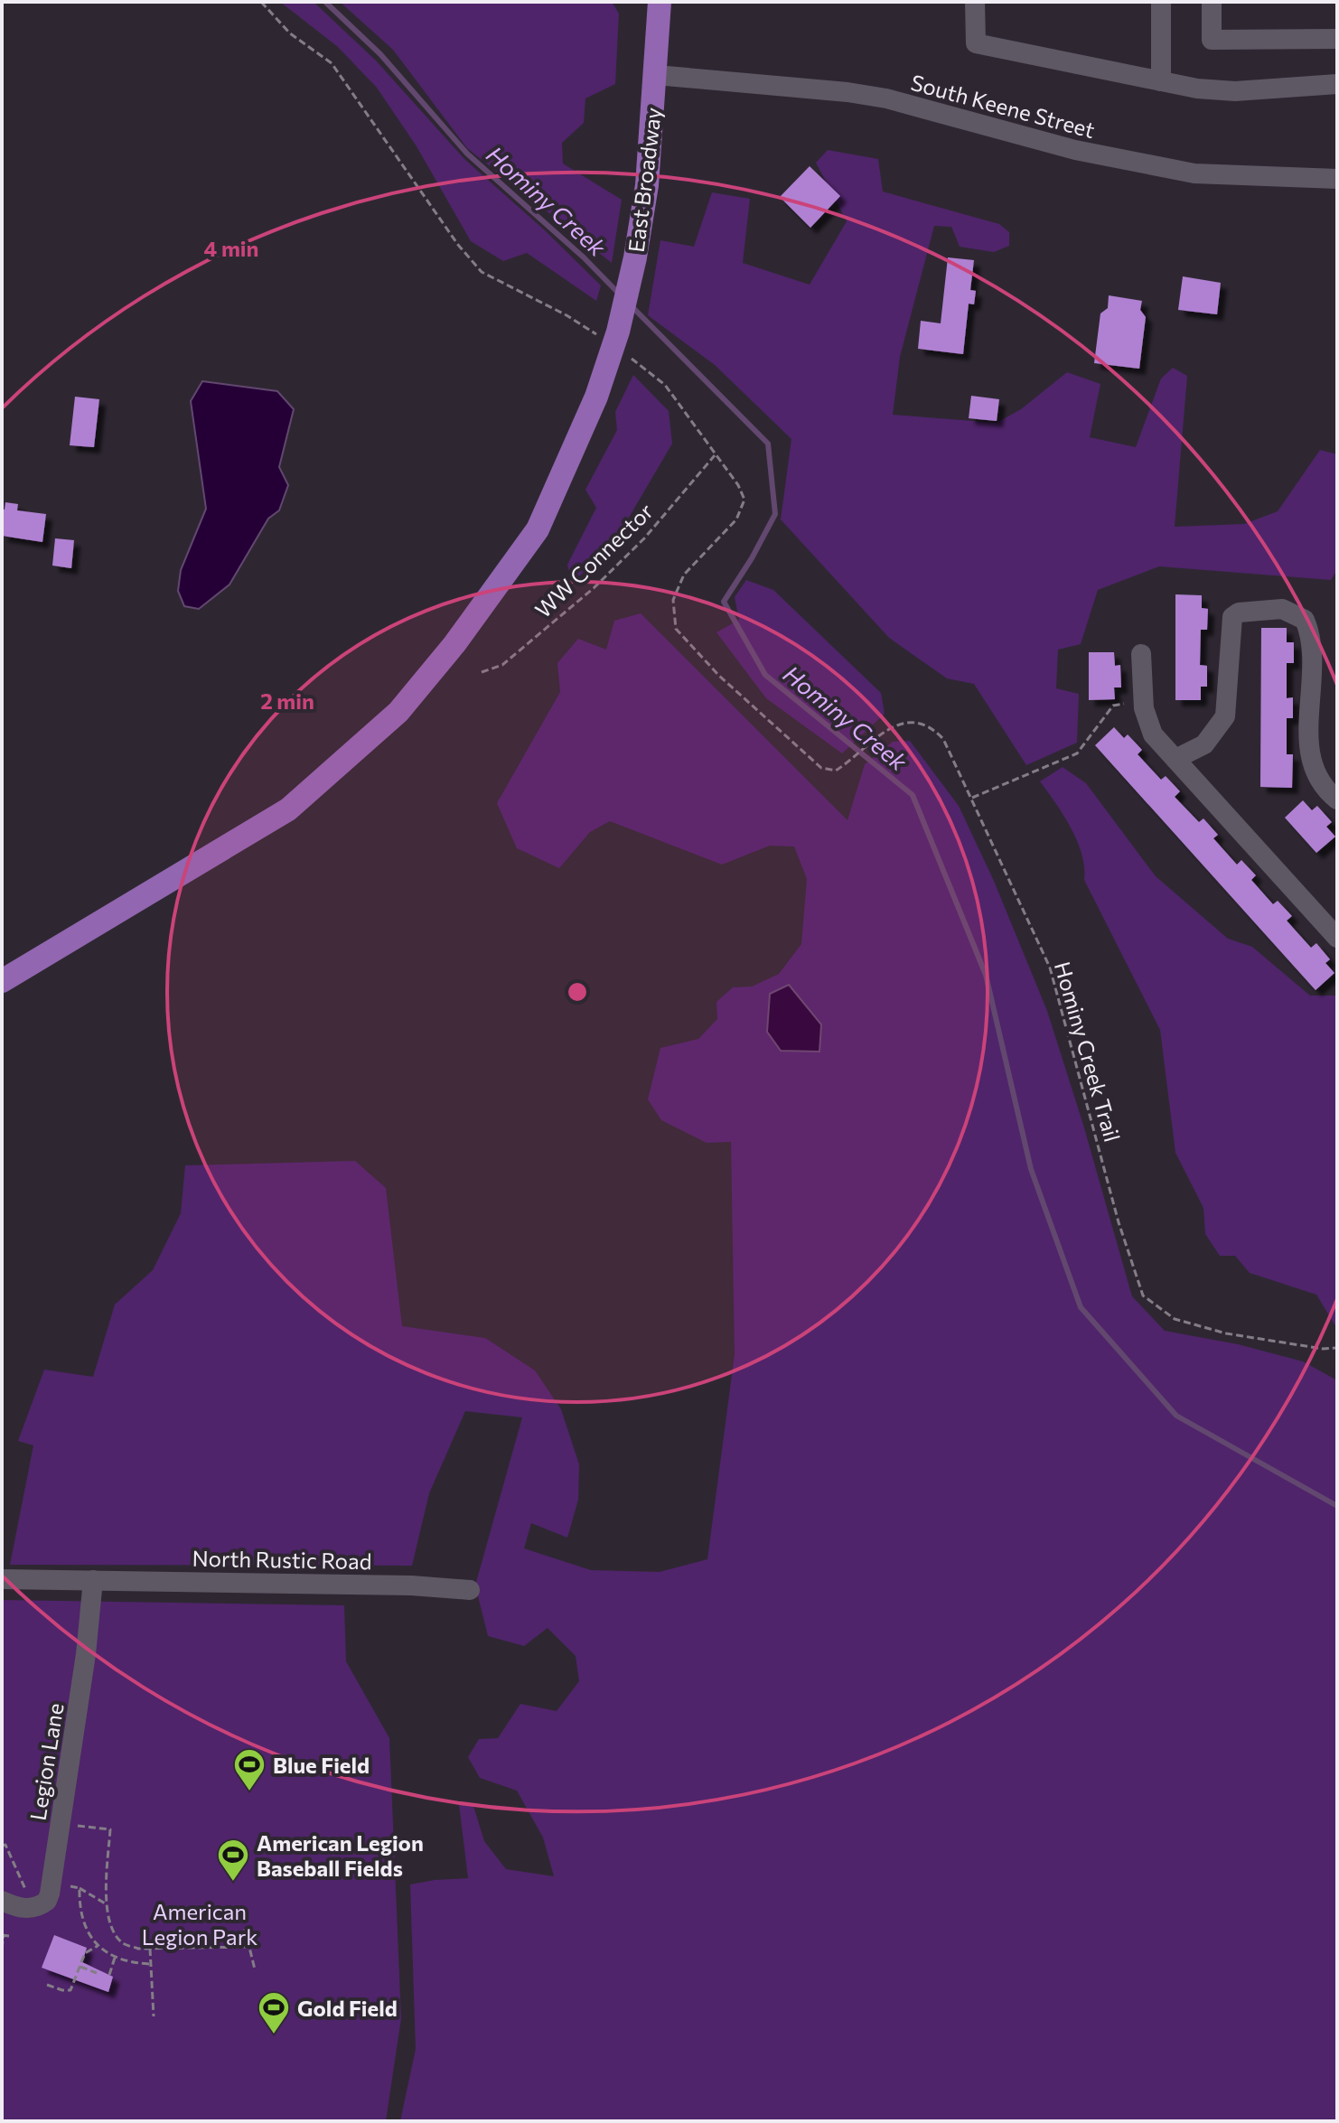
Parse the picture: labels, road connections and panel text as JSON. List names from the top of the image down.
{
  "streets": {
    "main road": ["East Broadway"],
    "street": ["South Keene Street", "North Rustic Road", "Legion Lane"],
    "path": ["WW Connector", "Hominy Creek Trail"]
  },
  "crossings": [
    ["South Keene Street", "East Broadway"],
    ["North Rustic Road", "Legion Lane"]
  ],
  "water": ["Hominy Creek"],
  "parks": ["American Legion Park"],
  "places": {
    "sports": ["Blue Field", "American Legion Baseball Fields", "Gold Field"]
  },
  "rings": ["4 min", "2 min"]
}
